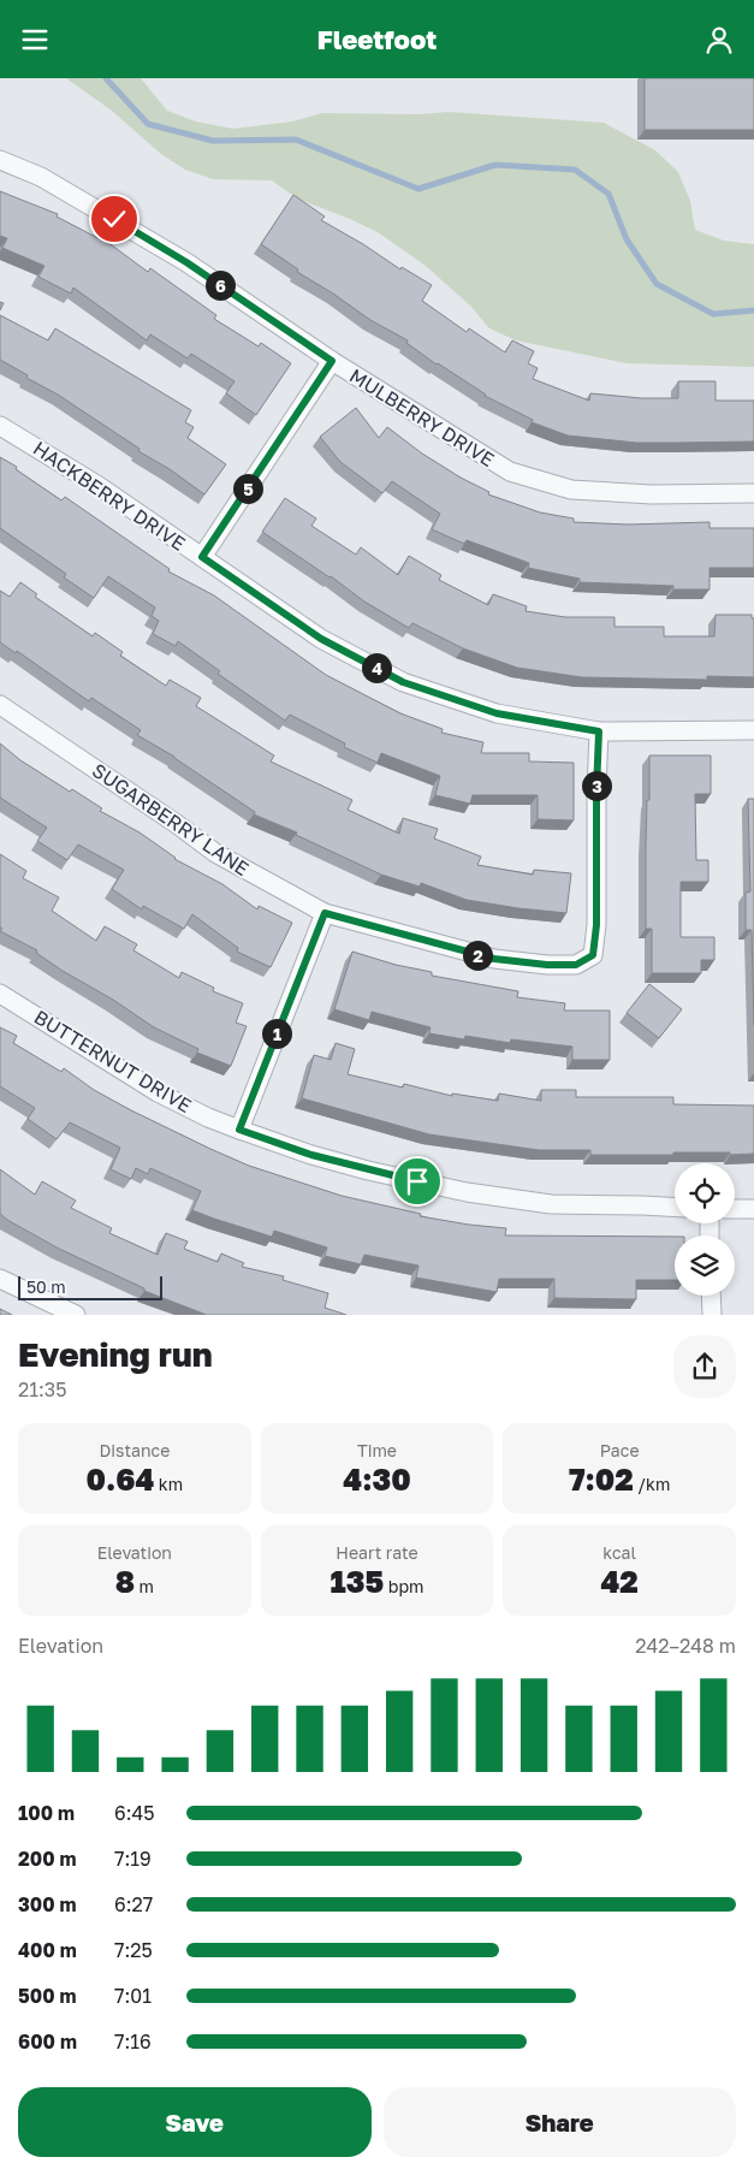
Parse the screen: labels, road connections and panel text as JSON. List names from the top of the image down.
{
  "streets": {
    "street": [
      "MULBERRY DRIVE",
      "HACKBERRY DRIVE",
      "SUGARBERRY LANE",
      "BUTTERNUT DRIVE"
    ]
  },
  "crossings": [
    ["HACKBERRY DRIVE", "SUGARBERRY LANE"]
  ],
  "scale_bar": "50 m",
  "page": {
    "header": "Fleetfoot",
    "pins": [
      "6",
      "5",
      "4",
      "3",
      "2",
      "1"
    ],
    "scale": "50 m",
    "heading": ["Evening run", "21:35"],
    "stats": [
      ["Distance", "0.64 km"],
      ["Time", "4:30"],
      ["Pace", "7:02 /km"],
      ["Elevation", "8 m"],
      ["Heart rate", "135 bpm"],
      ["kcal", "42"]
    ],
    "chart": ["Elevation", "242–248 m"],
    "list": [
      {
        "name": "100 m",
        "note": "6:45"
      },
      {
        "name": "200 m",
        "note": "7:19"
      },
      {
        "name": "300 m",
        "note": "6:27"
      },
      {
        "name": "400 m",
        "note": "7:25"
      },
      {
        "name": "500 m",
        "note": "7:01"
      },
      {
        "name": "600 m",
        "note": "7:16"
      }
    ],
    "buttons": ["Save", "Share"]
  }
}
